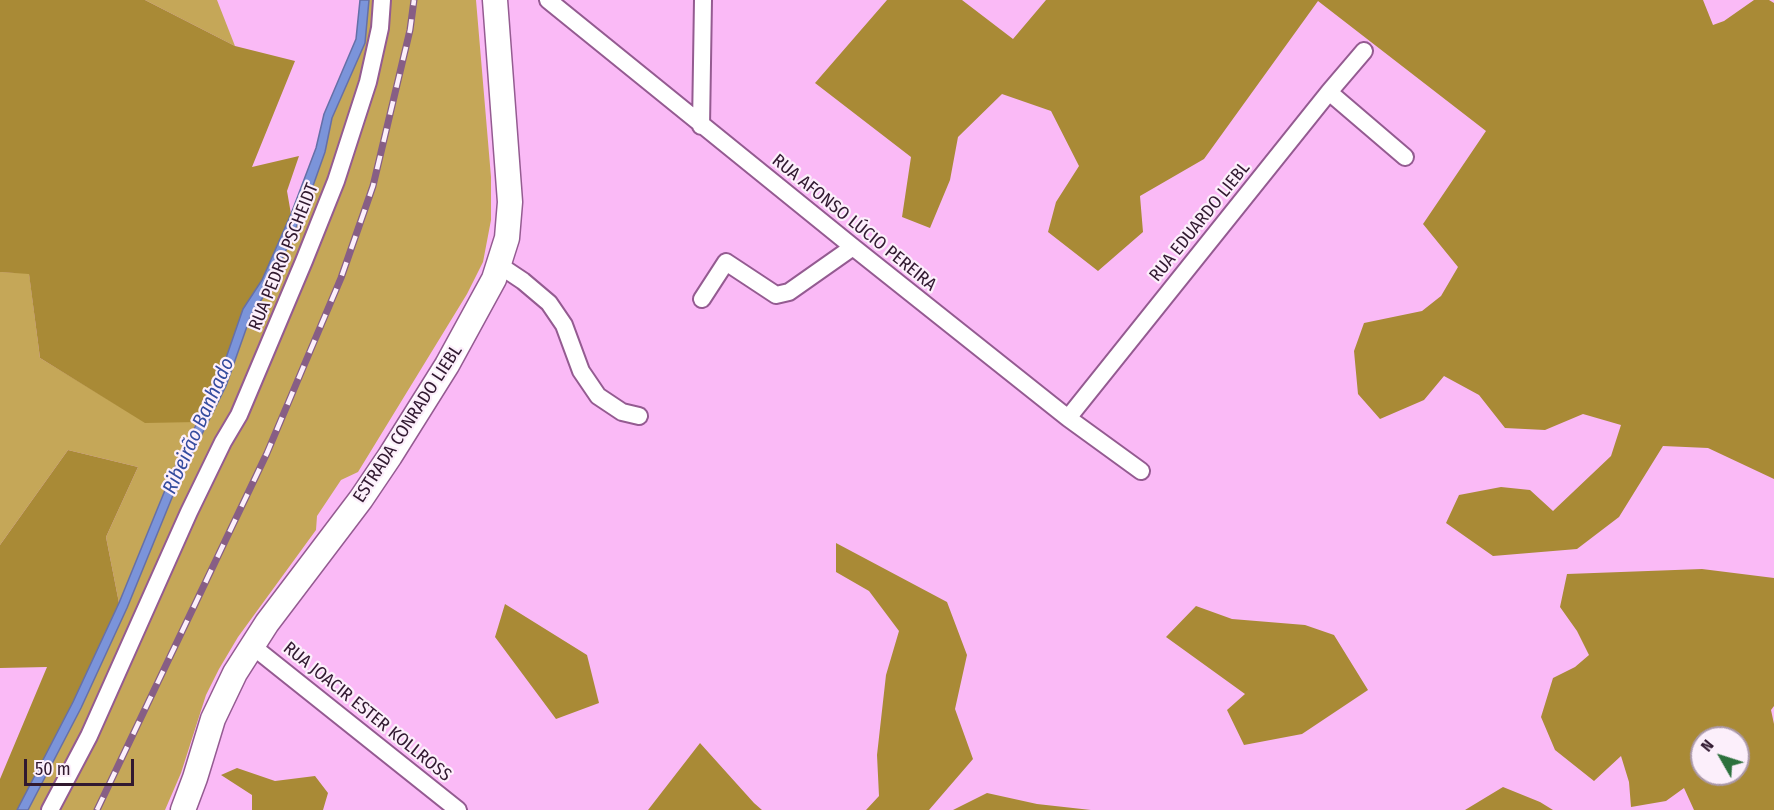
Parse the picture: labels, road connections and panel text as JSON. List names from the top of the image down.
{
  "streets": {
    "main road": ["ESTRADA CONRADO LIEBL"],
    "street": [
      "RUA EDUARDO LIEBL",
      "RUA AFONSO LÚCIO PEREIRA",
      "RUA PEDRO PSCHEIDT",
      "RUA JOACIR ESTER KOLLROSS"
    ]
  },
  "crossings": [
    ["RUA EDUARDO LIEBL", "RUA AFONSO LÚCIO PEREIRA"],
    ["ESTRADA CONRADO LIEBL", "RUA JOACIR ESTER KOLLROSS"]
  ],
  "water": ["Ribeirão Banhado"],
  "scale_bar": "50 m",
  "north": "top left"
}
